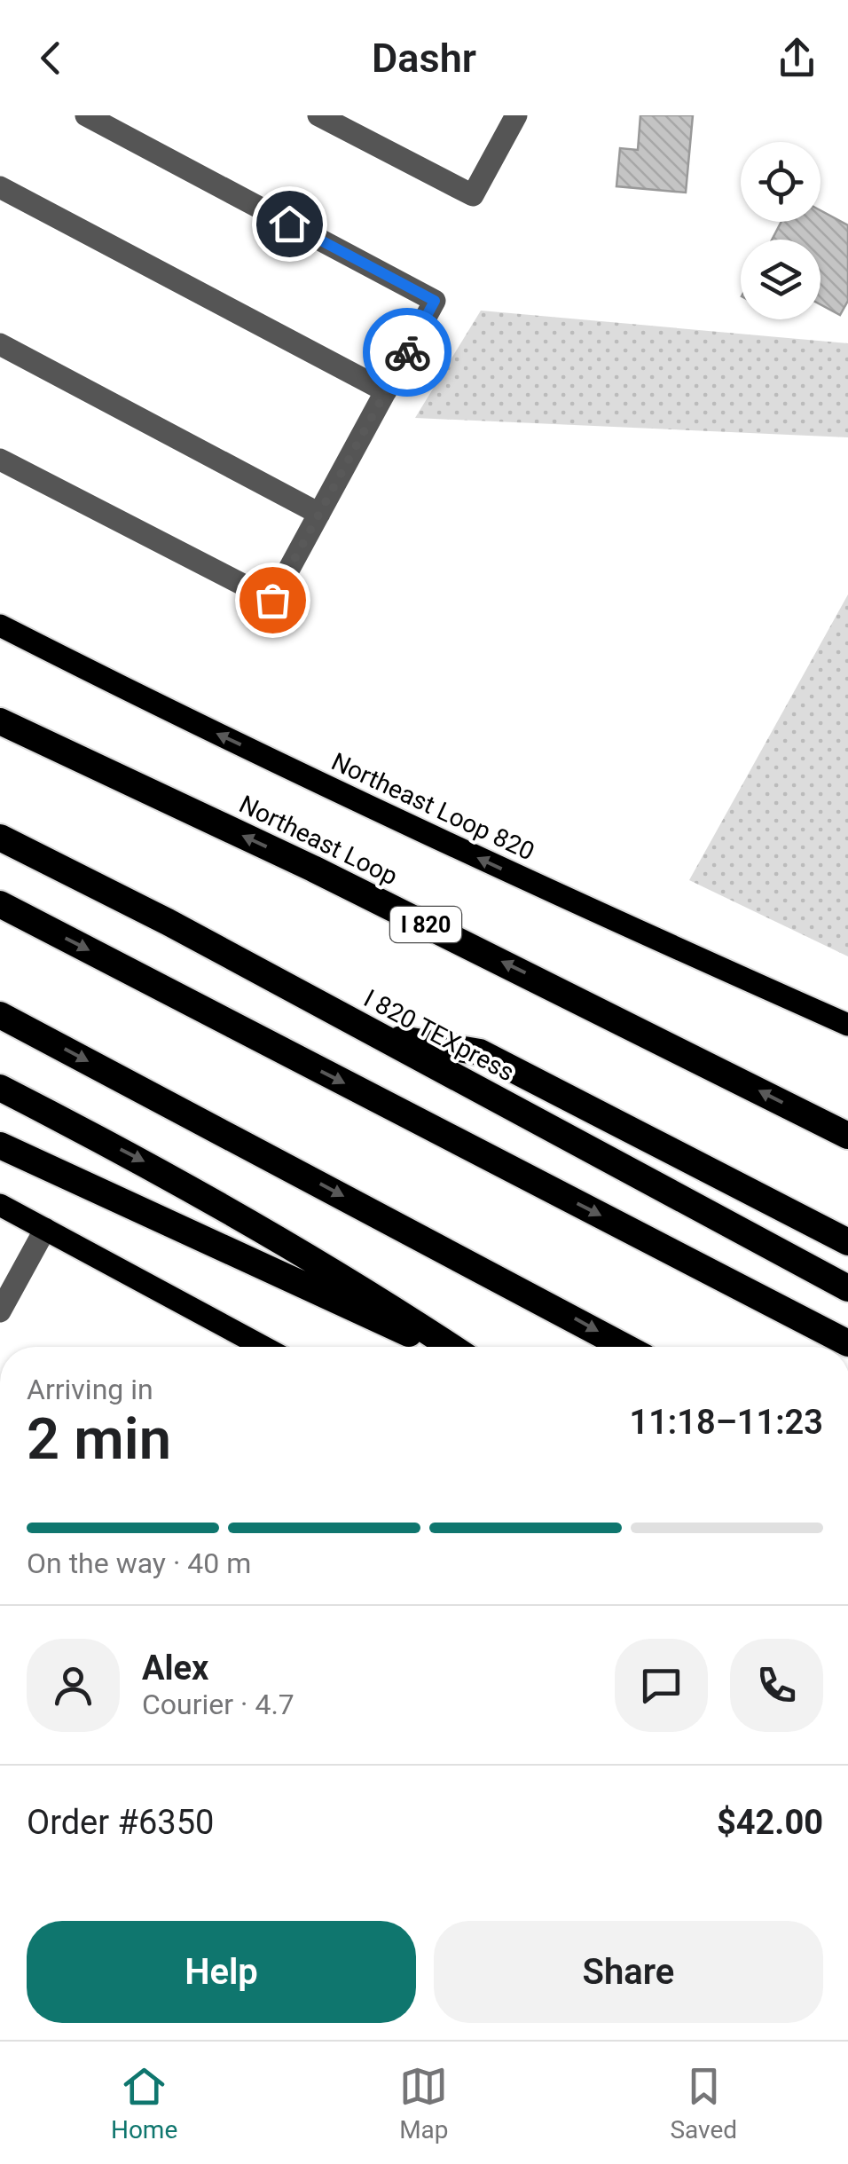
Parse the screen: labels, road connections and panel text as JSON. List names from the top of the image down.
{
  "streets": {
    "highway": ["Northeast Loop", "I 820", "I 820 TEXpress"],
    "main road": ["Northeast Loop 820"]
  },
  "one_way": ["Northeast Loop 820"],
  "page": {
    "header": "Dashr",
    "heading": ["2 min", "Arriving in", "11:18–11:23"],
    "panel": [
      "Alex",
      "Courier · 4.7",
      "Order #6350",
      "$42.00"
    ],
    "bar": "On the way · 40 m",
    "buttons": ["Help", "Share"],
    "tabs": ["Home", "Map", "Saved"]
  }
}
